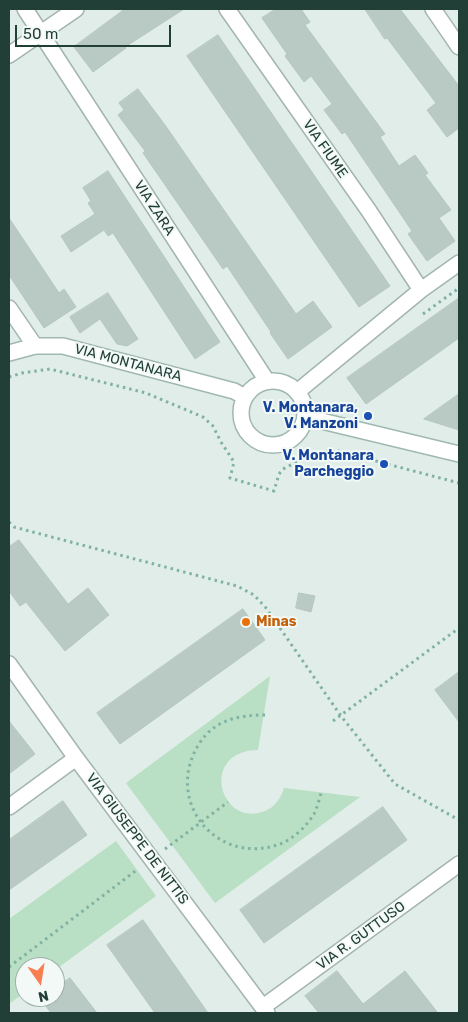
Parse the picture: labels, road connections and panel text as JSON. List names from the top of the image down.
{
  "streets": {
    "street": [
      "VIA FIUME",
      "VIA ZARA",
      "VIA MONTANARA",
      "VIA GIUSEPPE DE NITTIS",
      "VIA R. GUTTUSO"
    ]
  },
  "crossings": [
    ["VIA ZARA", "VIA MONTANARA"],
    ["VIA GIUSEPPE DE NITTIS", "VIA R. GUTTUSO"]
  ],
  "places": ["V. Montanara, V. Manzoni", "V. Montanara Parcheggio", "Minas"],
  "scale_bar": "50 m",
  "north": "bottom"
}
